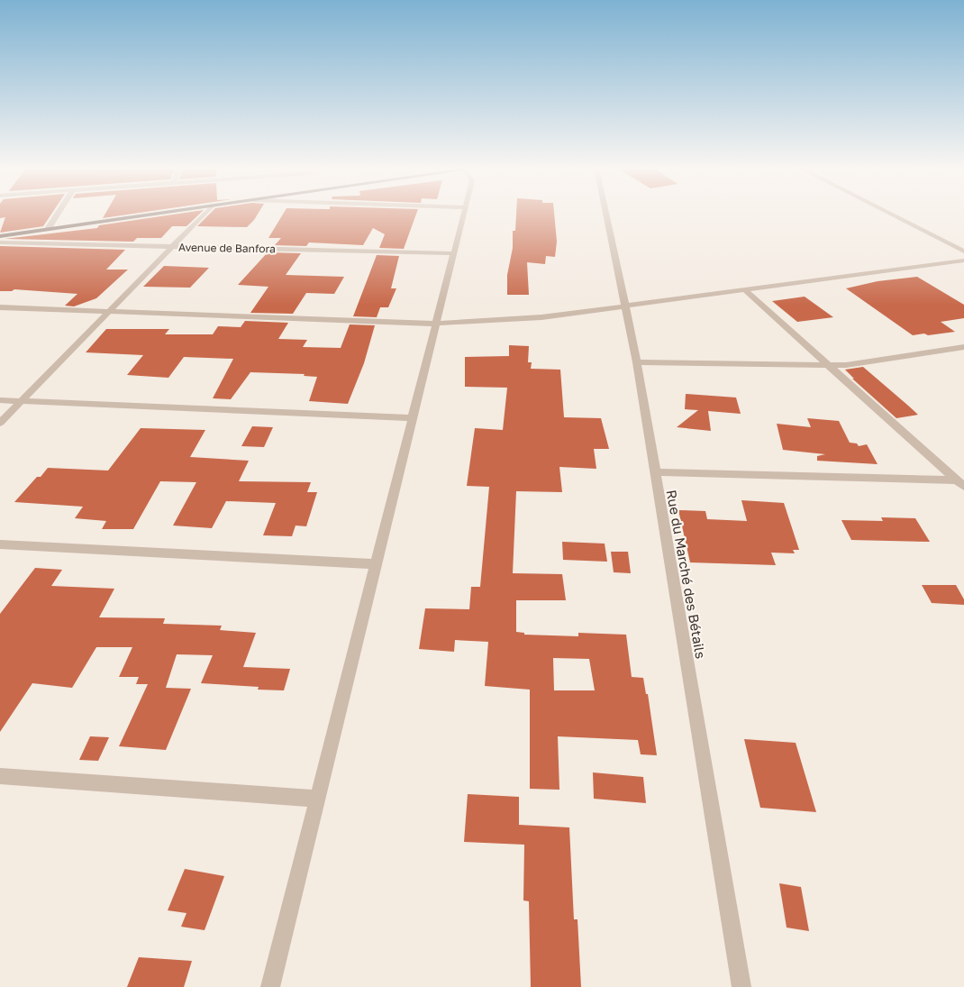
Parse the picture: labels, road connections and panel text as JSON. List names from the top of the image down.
{
  "streets": {
    "street": ["Avenue de Banfora", "Rue du Marché des Bétails"]
  }
}
